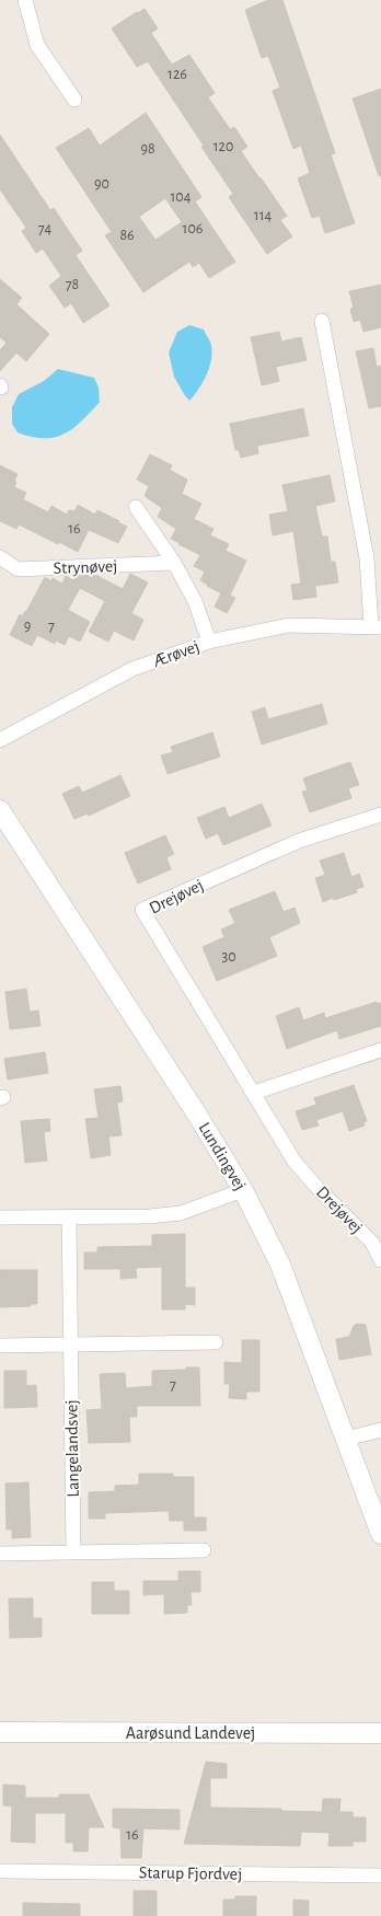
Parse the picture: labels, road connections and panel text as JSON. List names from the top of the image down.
{
  "streets": {
    "street": [
      "Strynøvej",
      "Ærøvej",
      "Drejøvej",
      "Lundingvej",
      "Langelandsvej",
      "Aarøsund Landevej",
      "Starup Fjordvej"
    ]
  },
  "house_numbers": [
    "126",
    "120",
    "98",
    "90",
    "104",
    "114",
    "74",
    "106",
    "86",
    "78",
    "16",
    "9",
    "7",
    "30",
    "7",
    "16"
  ]
}
